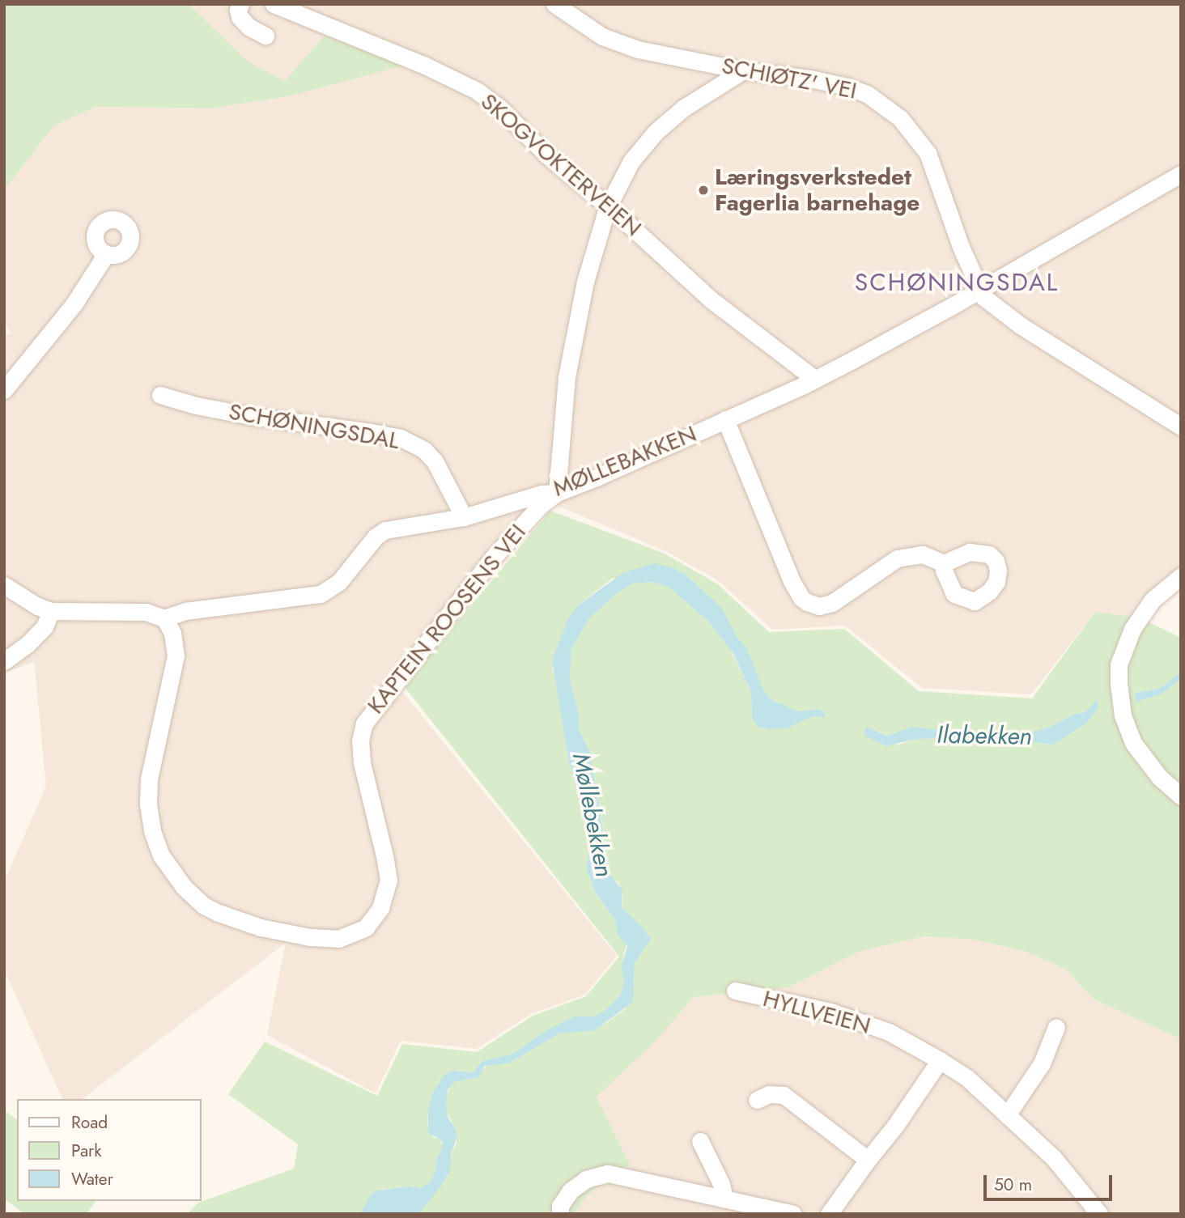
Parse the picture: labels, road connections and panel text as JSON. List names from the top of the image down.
{
  "streets": {
    "street": [
      "SCHIØTZ' VEI",
      "SKOGVOKTERVEIEN",
      "SCHØNINGSDAL",
      "MØLLEBAKKEN",
      "KAPTEIN ROOSENS VEI",
      "HYLLVEIEN"
    ]
  },
  "crossings": [
    ["SCHIØTZ' VEI", "MØLLEBAKKEN"],
    ["SKOGVOKTERVEIEN", "MØLLEBAKKEN"],
    ["SCHØNINGSDAL", "MØLLEBAKKEN"],
    ["MØLLEBAKKEN", "KAPTEIN ROOSENS VEI"]
  ],
  "districts": ["SCHØNINGSDAL"],
  "water": ["Ilabekken", "Møllebekken"],
  "places": ["Læringsverkstedet Fagerlia barnehage"],
  "legend": ["Road", "Park", "Water"],
  "scale_bar": "50 m"
}
